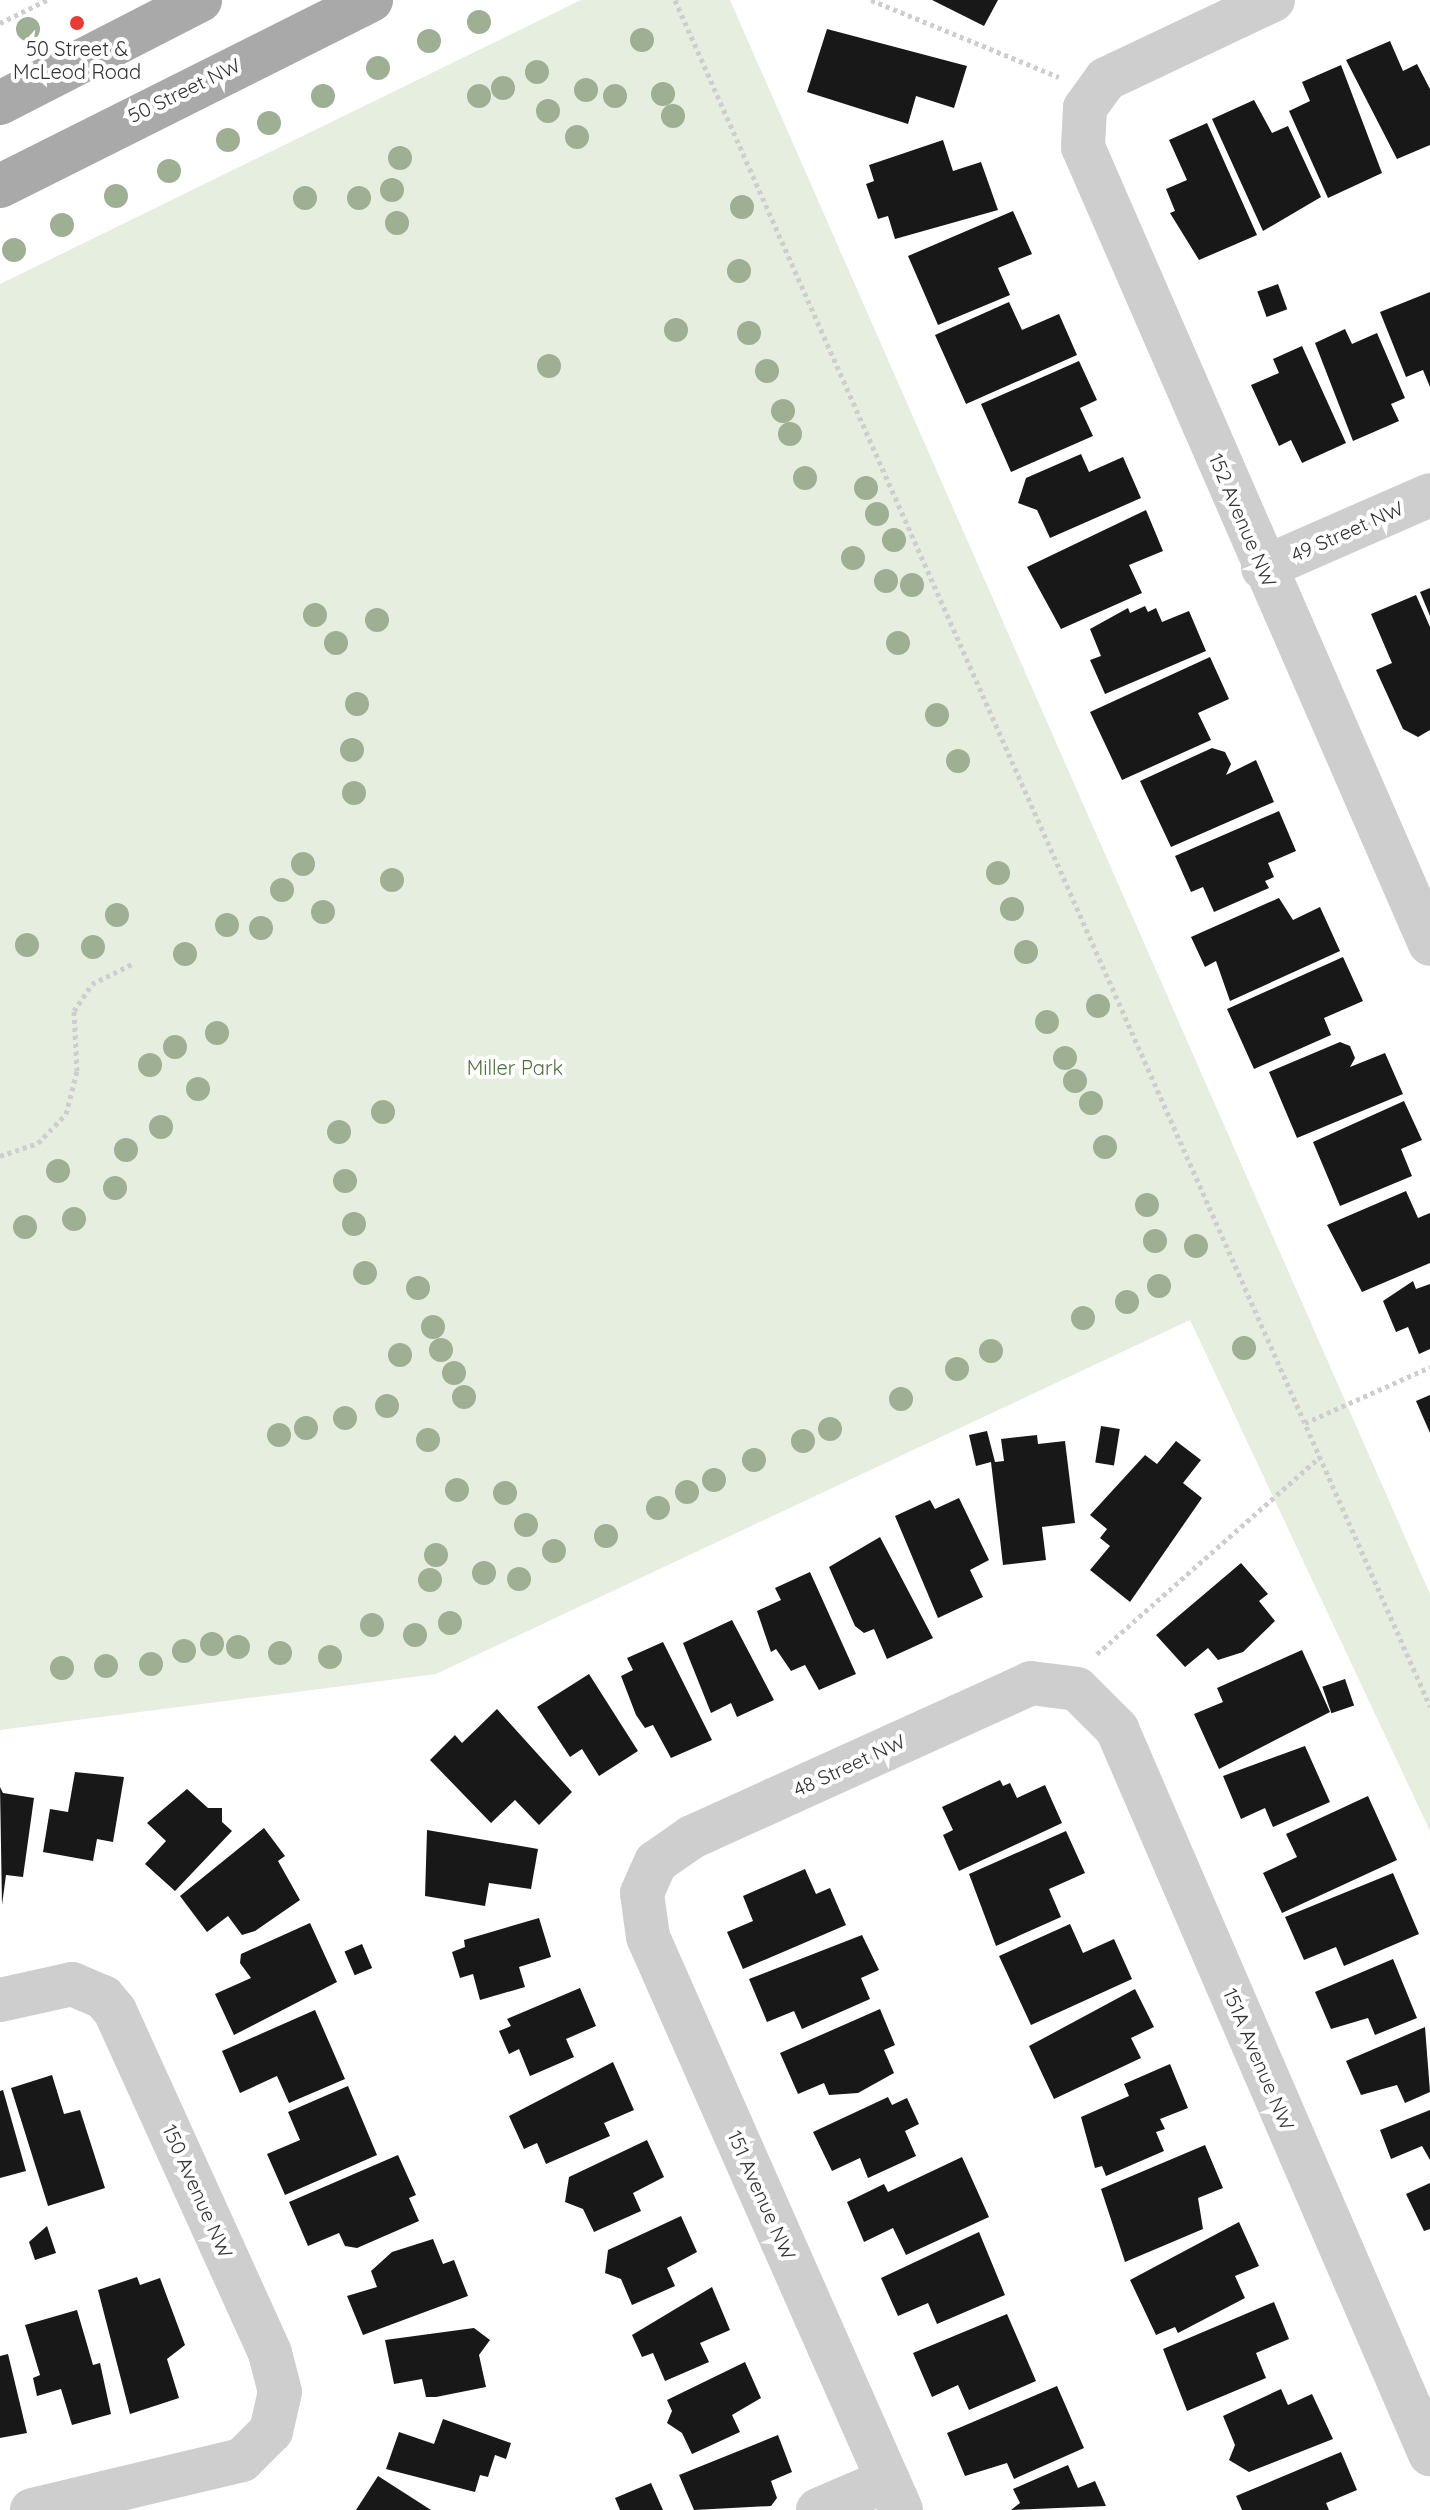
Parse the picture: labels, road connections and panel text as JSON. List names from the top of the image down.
{
  "streets": {
    "main road": ["50 Street NW"],
    "street": [
      "152 Avenue NW",
      "49 Street NW",
      "48 Street NW",
      "151A Avenue NW",
      "150 Avenue NW",
      "151 Avenue NW"
    ]
  },
  "crossings": [
    ["152 Avenue NW", "49 Street NW"],
    ["48 Street NW", "151A Avenue NW"],
    ["48 Street NW", "151 Avenue NW"]
  ],
  "parks": ["Miller Park"],
  "places": ["50 Street & McLeod Road"]
}
